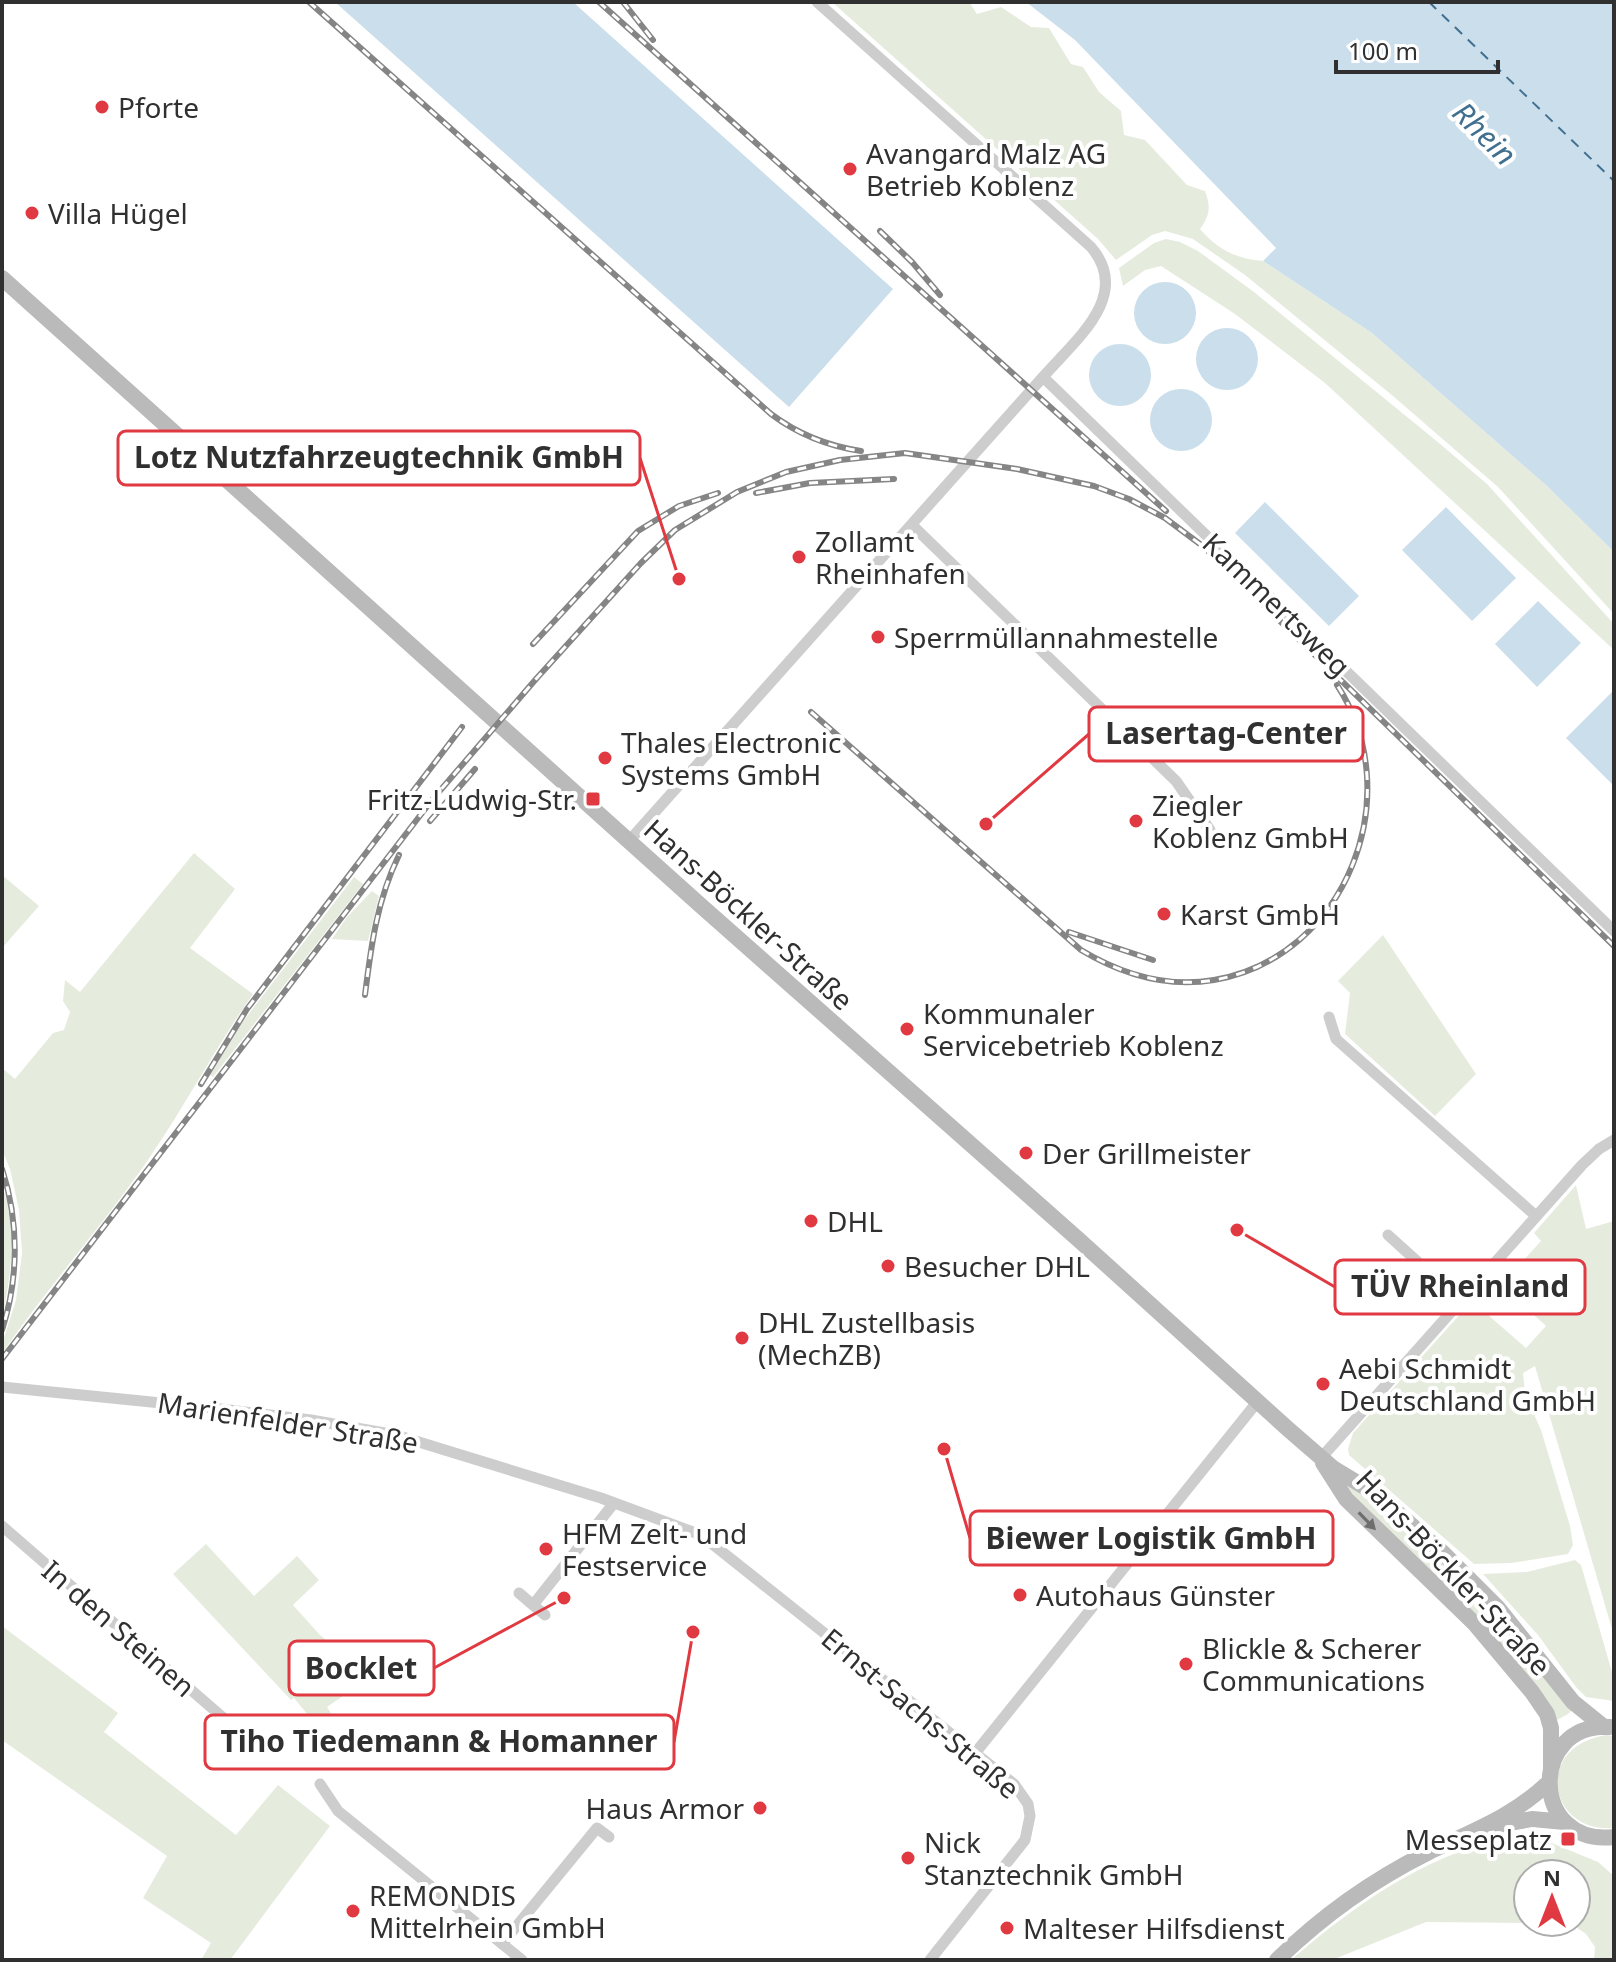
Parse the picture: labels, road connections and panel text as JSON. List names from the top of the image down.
{
  "streets": {
    "main road": ["Hans-Böckler-Straße"],
    "street": [
      "Kammertsweg",
      "Marienfelder Straße",
      "In den Steinen",
      "Ernst-Sachs-Straße"
    ]
  },
  "crossings": [
    ["Marienfelder Straße", "Ernst-Sachs-Straße"]
  ],
  "water": ["Rhein"],
  "places": {
    "other": [
      "Pforte",
      "Avangard Malz AG Betrieb Koblenz",
      "Villa Hügel",
      "Zollamt Rheinhafen",
      "Lotz Nutzfahrzeugtechnik GmbH",
      "Sperrmüllannahmestelle",
      "Thales Electronic Systems GmbH",
      "Ziegler Koblenz GmbH",
      "Lasertag-Center",
      "Karst GmbH",
      "Kommunaler Servicebetrieb Koblenz",
      "Der Grillmeister",
      "DHL",
      "TÜV Rheinland",
      "Besucher DHL",
      "DHL Zustellbasis (MechZB)",
      "Aebi Schmidt Deutschland GmbH",
      "Biewer Logistik GmbH",
      "HFM Zelt- und Festservice",
      "Autohaus Günster",
      "Bocklet",
      "Tiho Tiedemann & Homanner",
      "Blickle & Scherer Communications",
      "Haus Armor",
      "Nick Stanztechnik GmbH",
      "REMONDIS Mittelrhein GmbH",
      "Malteser Hilfsdienst"
    ],
    "transit": ["Fritz-Ludwig-Str.", "Messeplatz"]
  },
  "scale_bar": "100 m",
  "north": "top"
}
